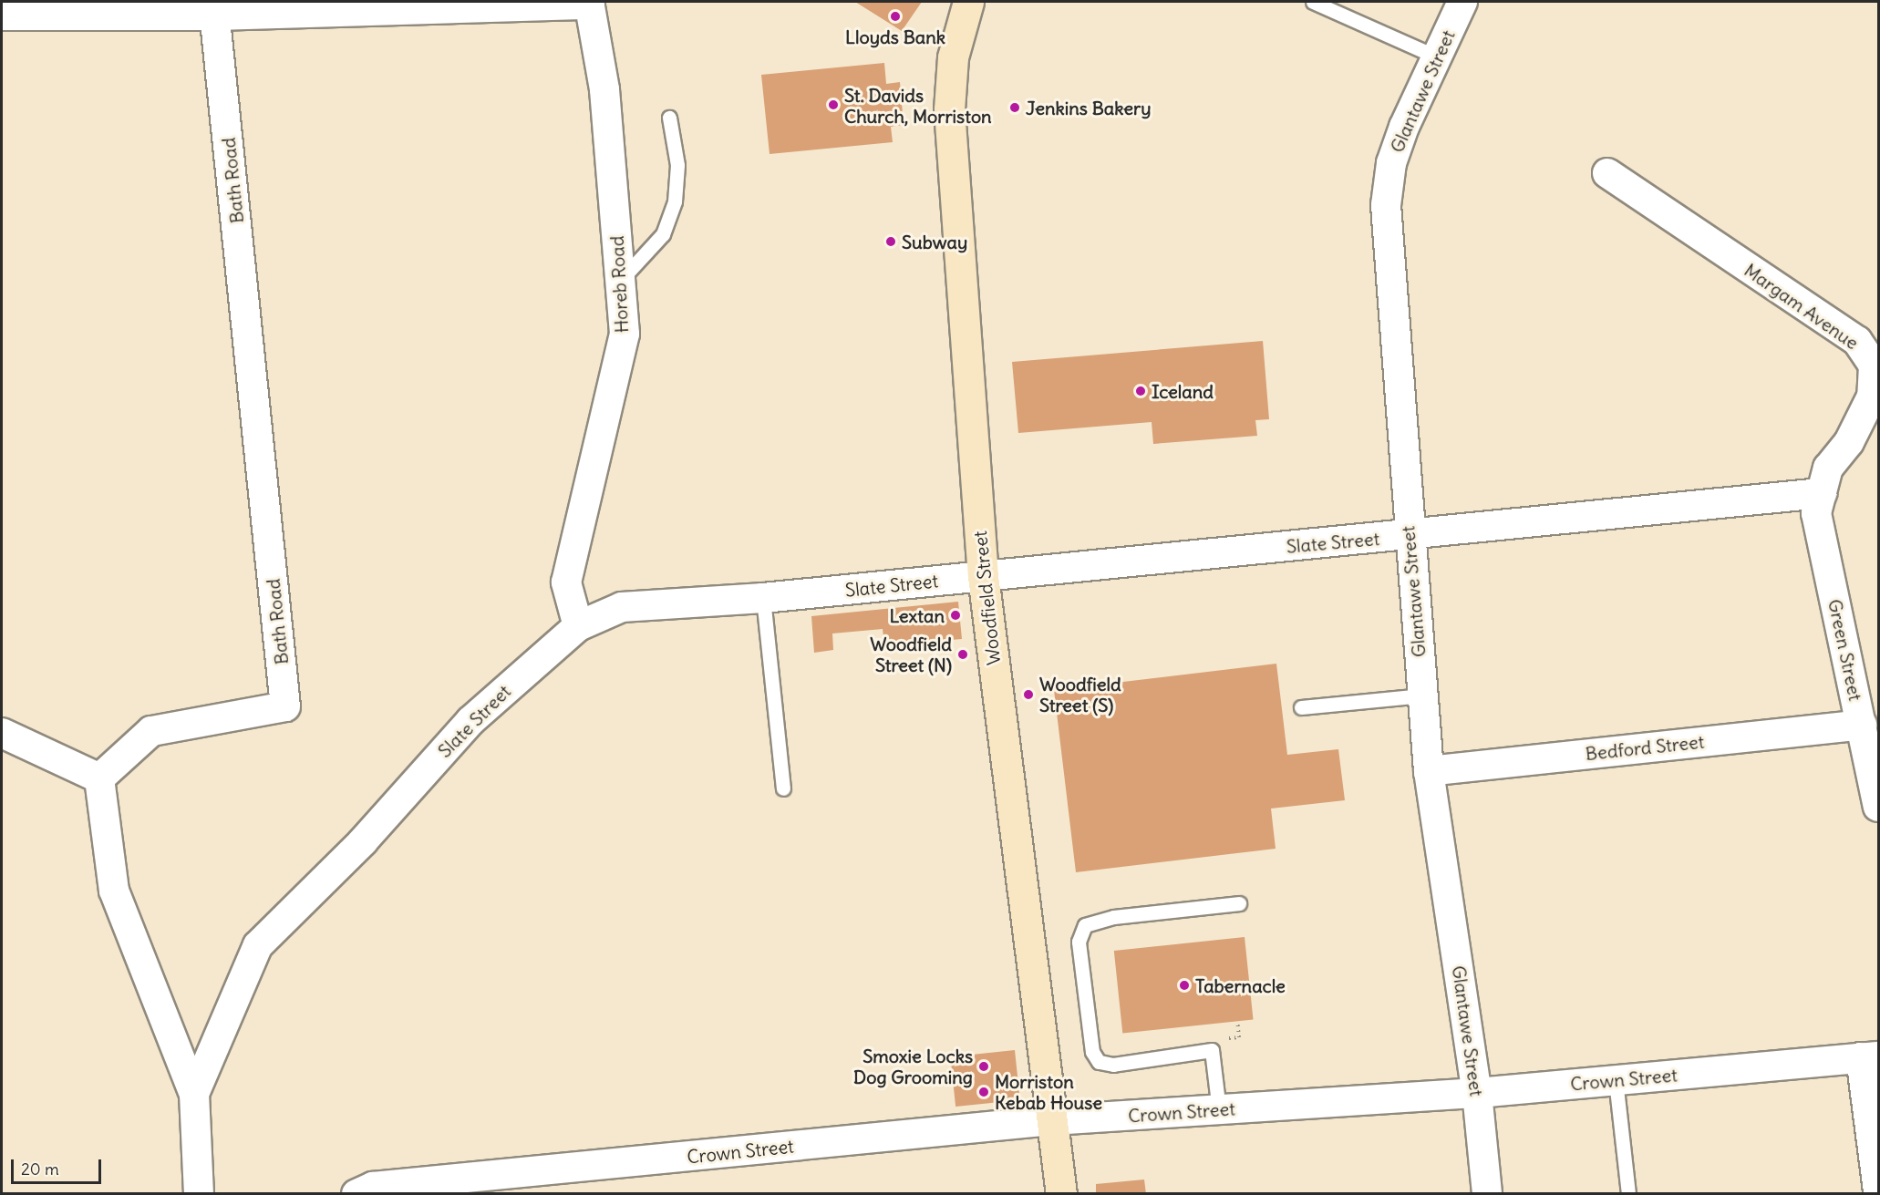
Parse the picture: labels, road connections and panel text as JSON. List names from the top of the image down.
{
  "streets": {
    "main road": ["Woodfield Street"],
    "street": [
      "Glantawe Street",
      "Bath Road",
      "Horeb Road",
      "Margam Avenue",
      "Slate Street",
      "Green Street",
      "Bedford Street",
      "Crown Street"
    ]
  },
  "crossings": [
    ["Glantawe Street", "Slate Street"],
    ["Glantawe Street", "Bedford Street"],
    ["Glantawe Street", "Crown Street"],
    ["Horeb Road", "Slate Street"],
    ["Margam Avenue", "Slate Street"],
    ["Margam Avenue", "Green Street"],
    ["Slate Street", "Woodfield Street"],
    ["Slate Street", "Green Street"],
    ["Woodfield Street", "Crown Street"],
    ["Green Street", "Bedford Street"]
  ],
  "places": [
    "Lloyds Bank",
    "St. Davids Church, Morriston",
    "Jenkins Bakery",
    "Subway",
    "Iceland",
    "Lextan",
    "Woodfield Street (N)",
    "Woodfield Street (S)",
    "Tabernacle",
    "Smoxie Locks Dog Grooming",
    "Morriston Kebab House"
  ],
  "scale_bar": "20 m"
}
